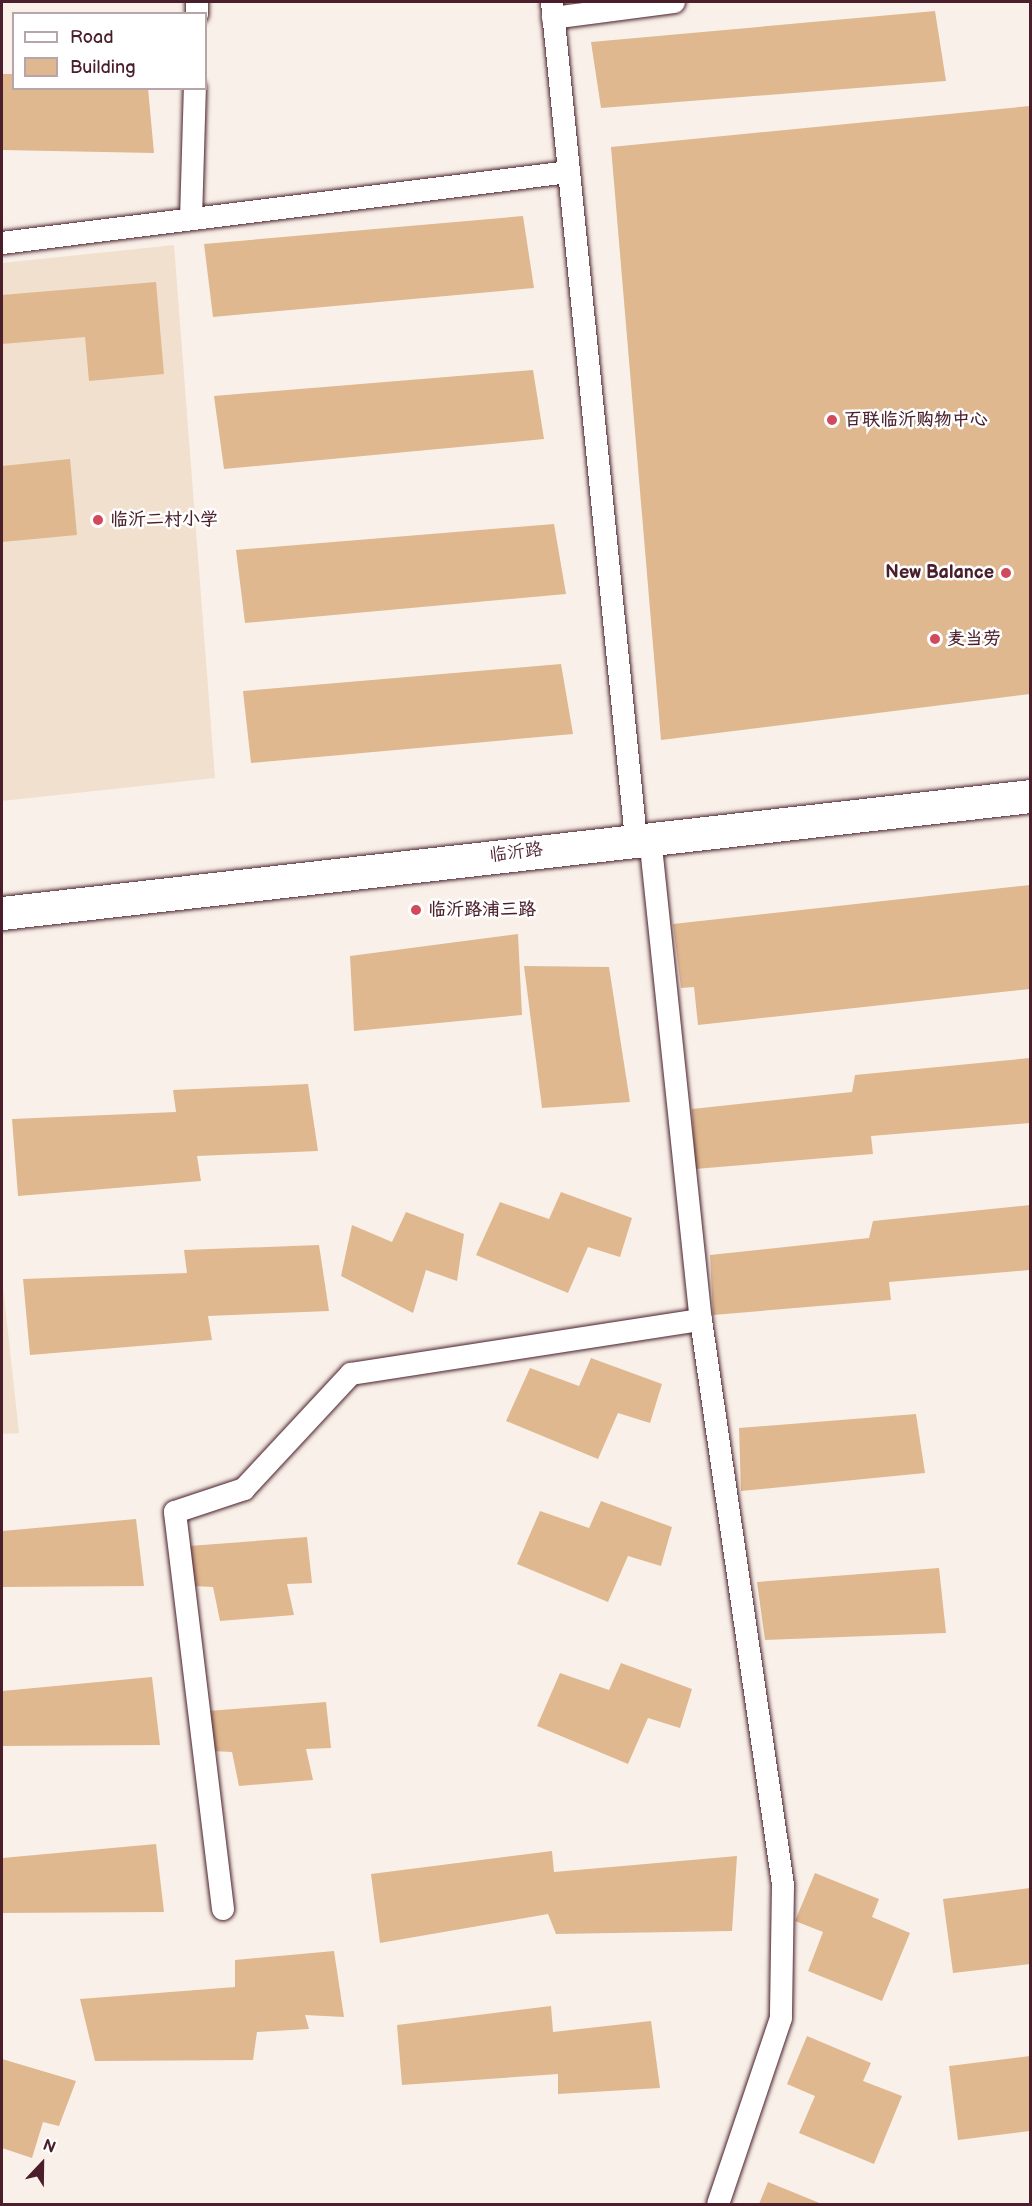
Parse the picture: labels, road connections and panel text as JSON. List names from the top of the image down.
{
  "streets": {
    "street": ["临沂路"]
  },
  "places": [
    "百联临沂购物中心",
    "临沂二村小学",
    "New Balance",
    "麦当劳",
    "临沂路浦三路"
  ],
  "legend": ["Road", "Building"],
  "north": "top"
}
